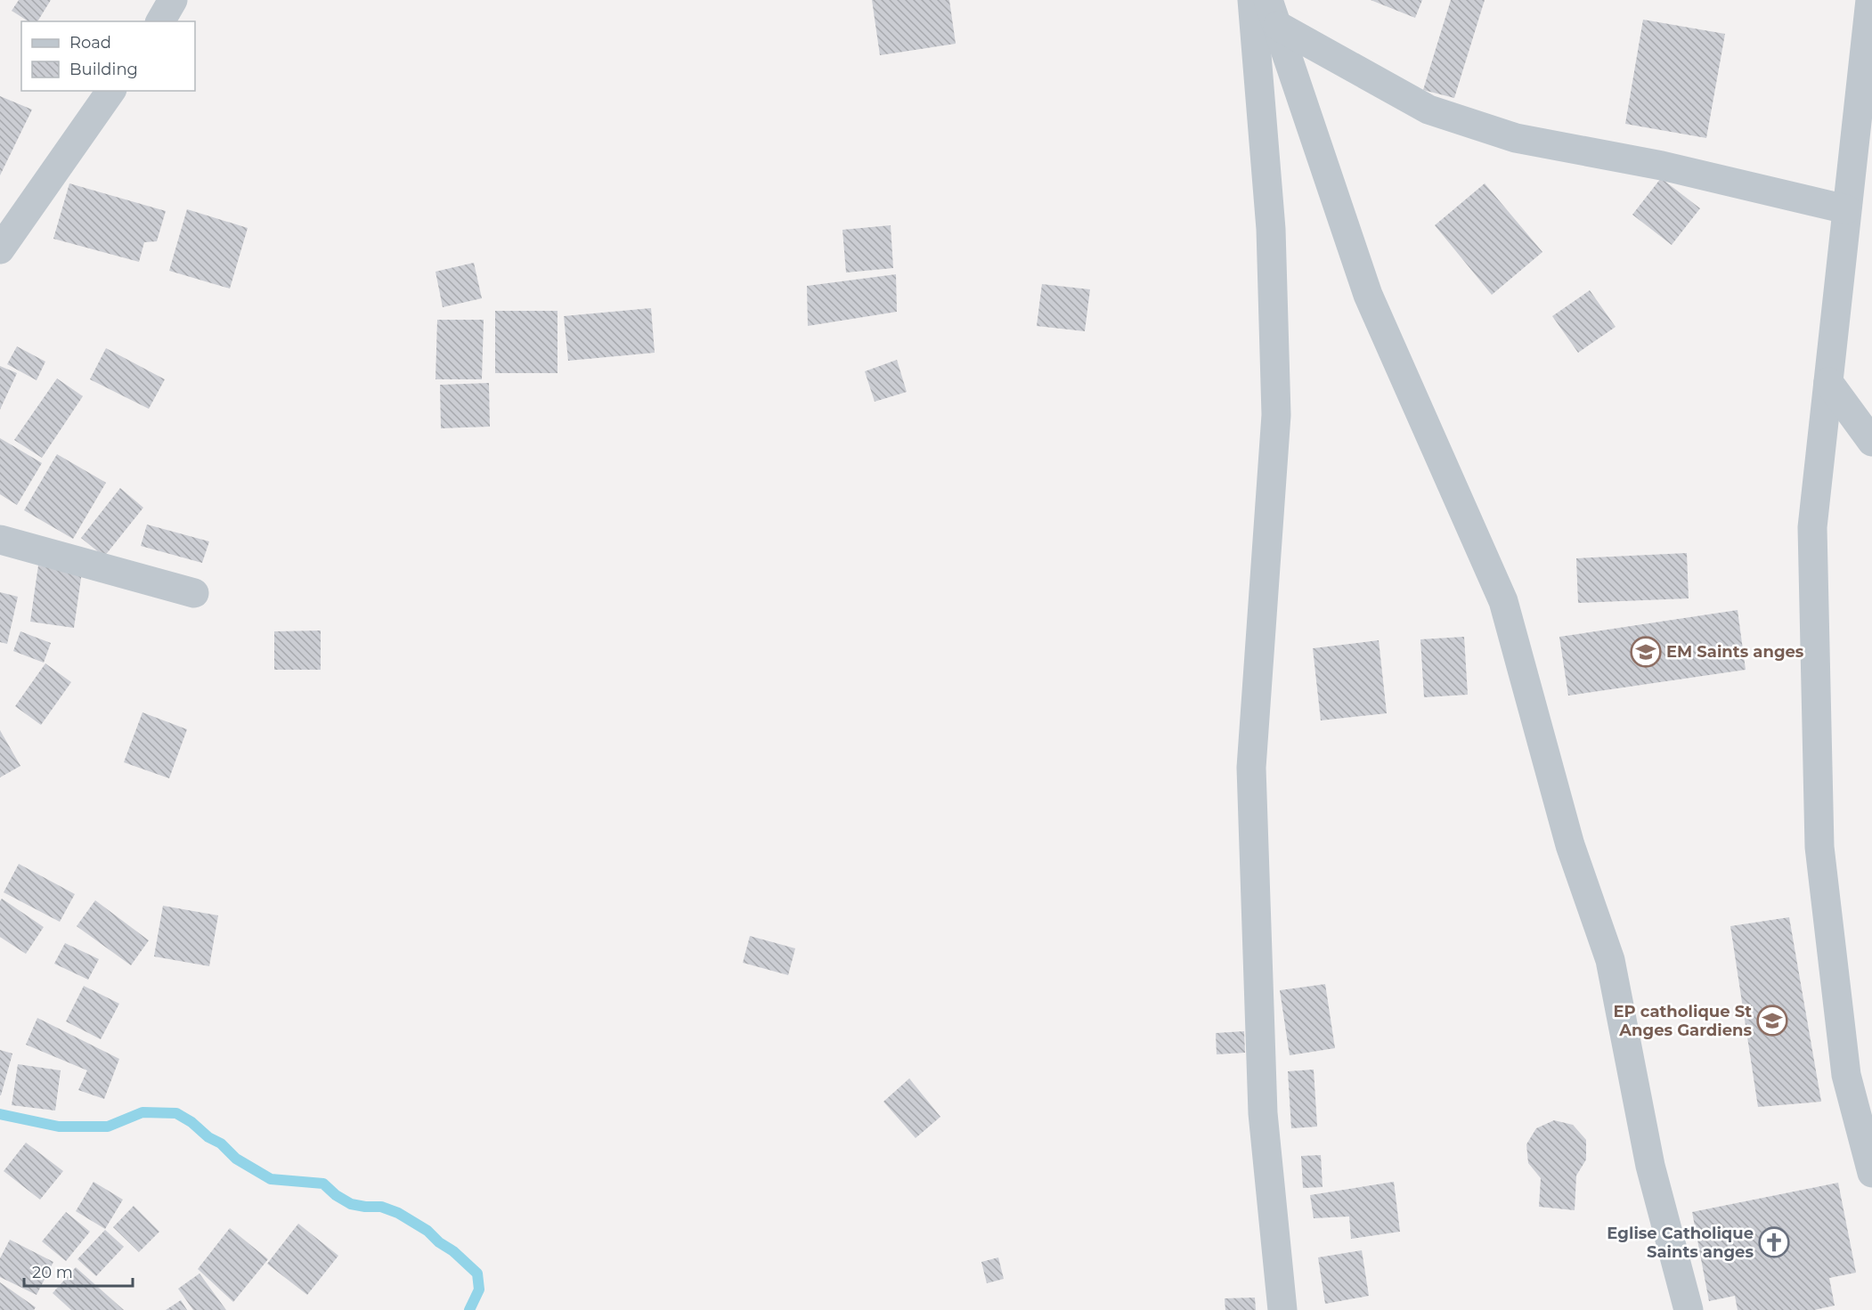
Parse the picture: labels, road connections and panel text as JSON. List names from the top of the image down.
{
  "places": {
    "school or university": ["EM Saints anges", "EP catholique St Anges Gardiens"],
    "church": ["Eglise Catholique Saints anges"]
  },
  "legend": ["Road", "Building"],
  "scale_bar": "20 m"
}
